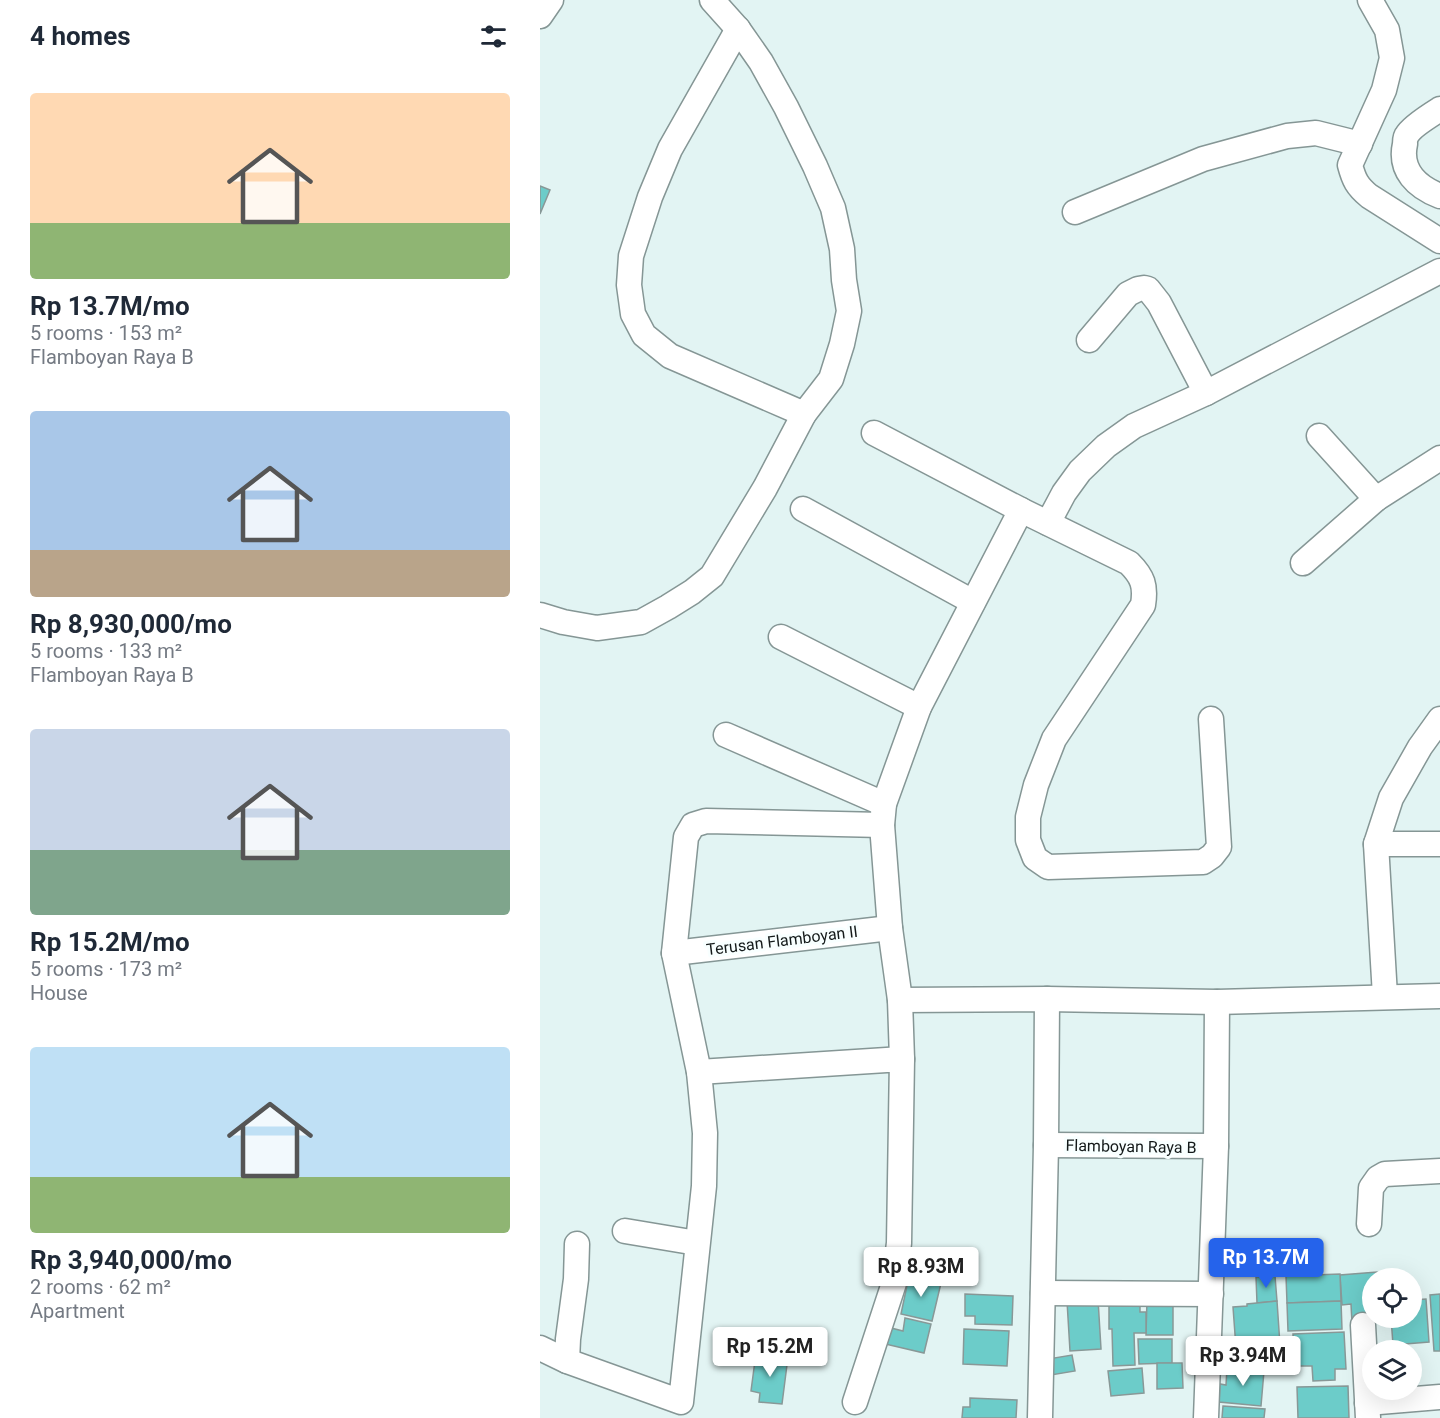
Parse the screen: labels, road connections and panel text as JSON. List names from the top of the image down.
{
  "streets": {
    "street": ["Terusan Flamboyan II", "Flamboyan Raya B"]
  },
  "page": {
    "heading": "4 homes",
    "list": [
      {
        "name": "Rp 13.7M/mo",
        "note": "5 rooms · 153 m² · Flamboyan Raya B"
      },
      {
        "name": "Rp 8,930,000/mo",
        "note": "5 rooms · 133 m² · Flamboyan Raya B"
      },
      {
        "name": "Rp 15.2M/mo",
        "note": "5 rooms · 173 m² · House"
      },
      {
        "name": "Rp 3,940,000/mo",
        "note": "2 rooms · 62 m² · Apartment"
      }
    ],
    "price": [
      "Rp 13.7M",
      "Rp 8.93M",
      "Rp 15.2M",
      "Rp 3.94M"
    ]
  }
}
